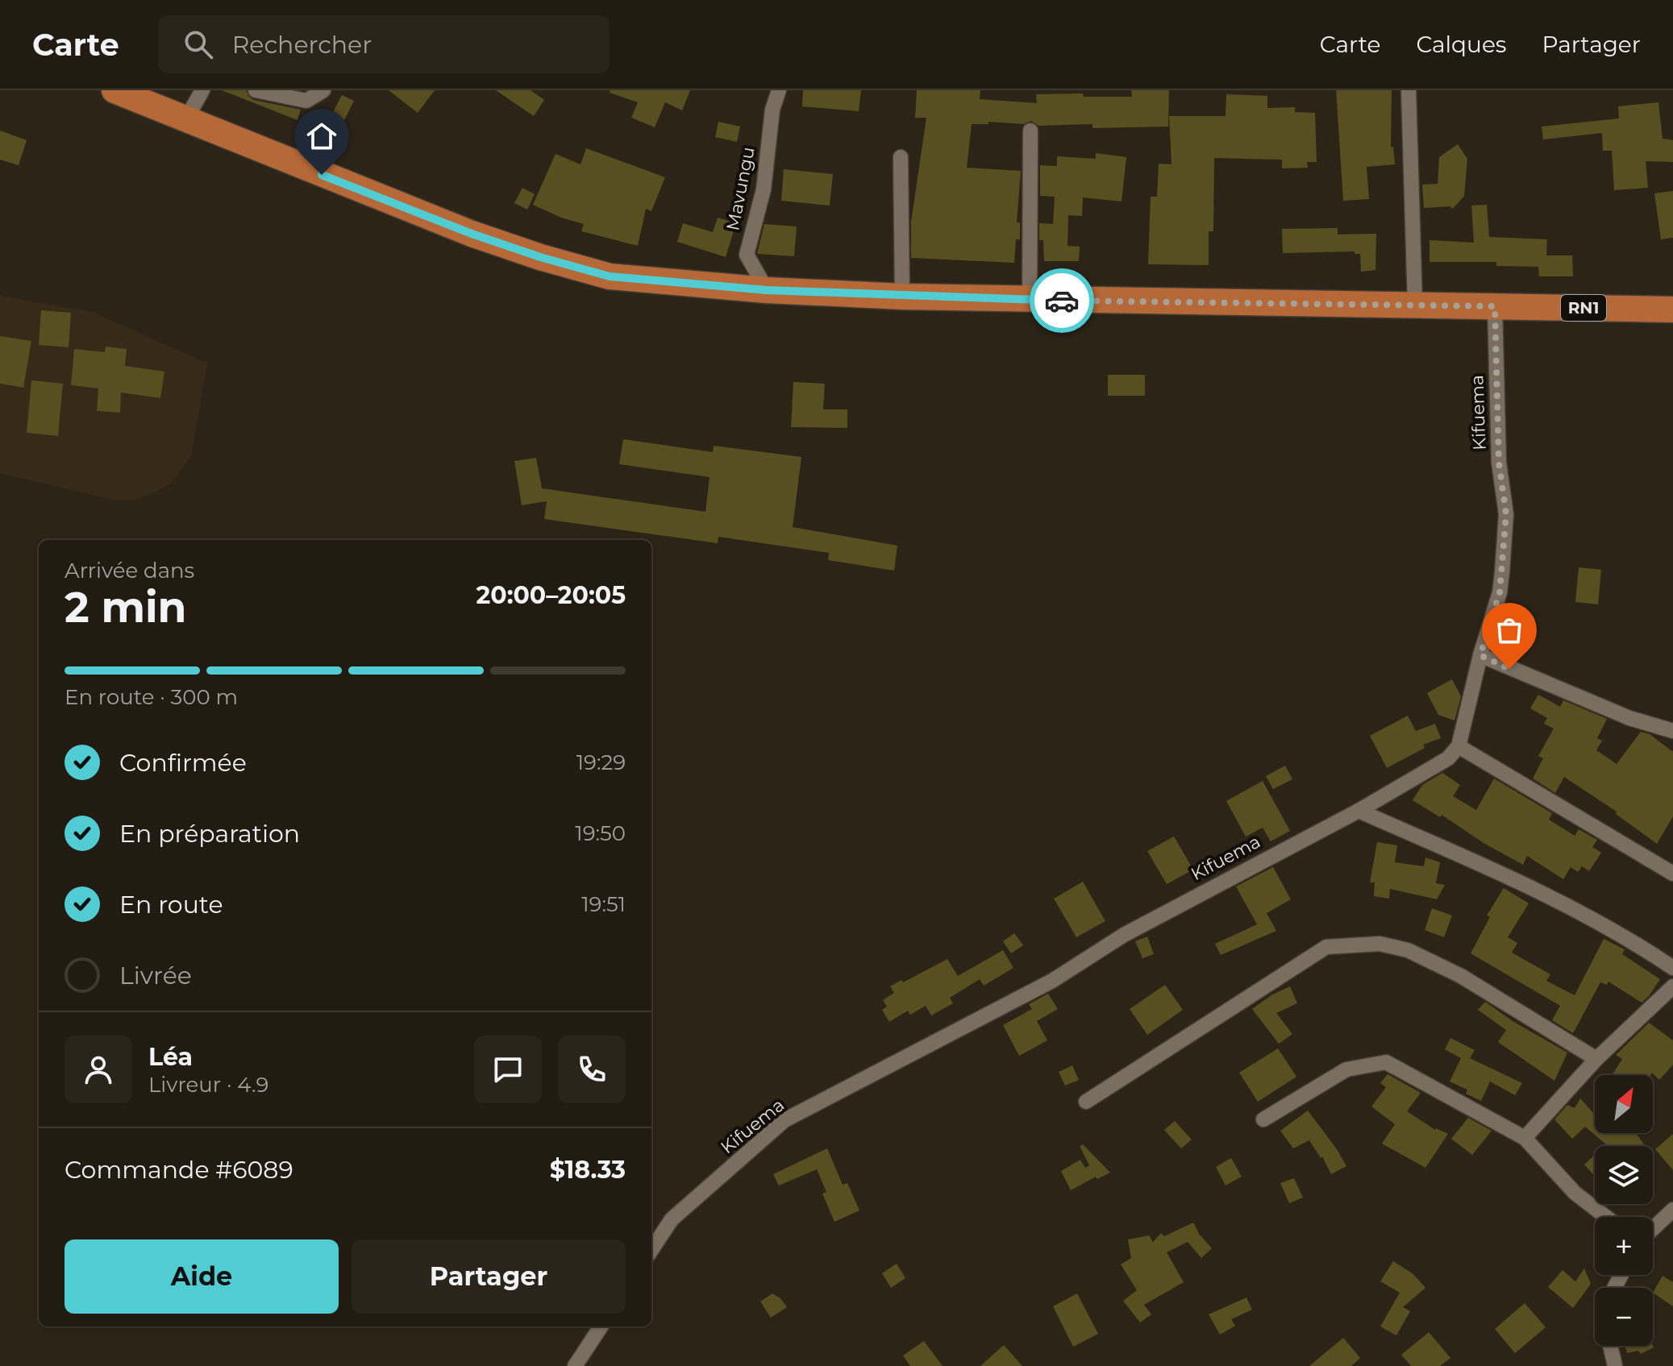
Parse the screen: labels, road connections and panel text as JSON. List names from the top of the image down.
{
  "streets": {
    "highway": ["RN1"],
    "street": ["Mavungu", "Kifuema"]
  },
  "crossings": [
    ["Mavungu", "RN1"],
    ["RN1", "Kifuema"]
  ],
  "north": "top right",
  "page": {
    "header": "Carte",
    "search": "Rechercher",
    "nav": ["Carte", "Calques", "Partager"],
    "heading": ["2 min", "Arrivée dans", "20:00–20:05"],
    "panel": [
      "Léa",
      "Livreur · 4.9",
      "Commande #6089",
      "$18.33"
    ],
    "bar": "En route · 300 m",
    "list": [
      ["Confirmée", "19:29"],
      ["En préparation", "19:50"],
      ["En route", "19:51"],
      "Livrée"
    ],
    "map_buttons": ["+", "−"],
    "buttons": ["Aide", "Partager"]
  }
}
